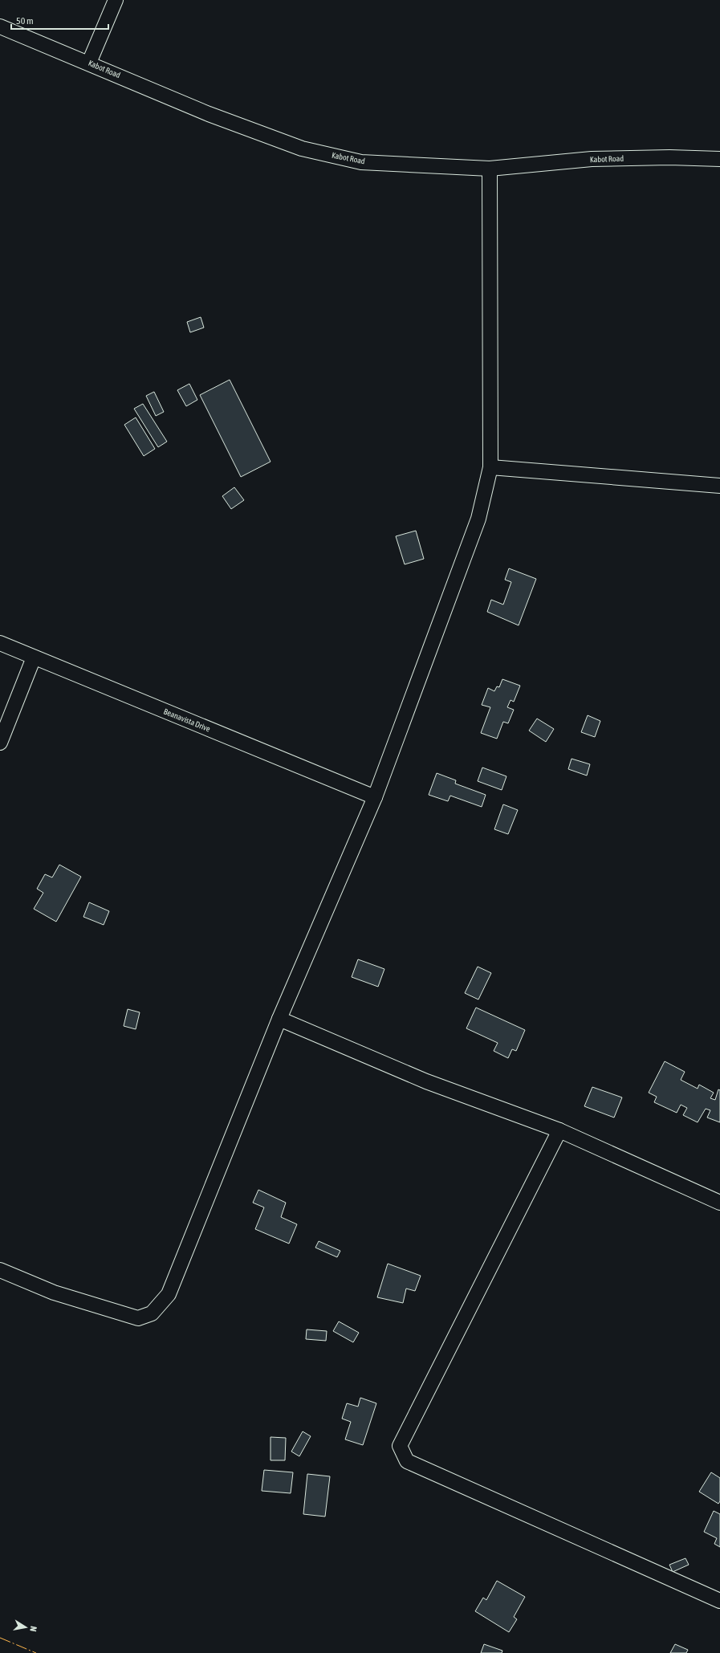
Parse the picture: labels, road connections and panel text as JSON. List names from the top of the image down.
{
  "streets": {
    "street": ["Kabot Road", "Beanavista Drive"]
  },
  "scale_bar": "50 m",
  "north": "right"
}
